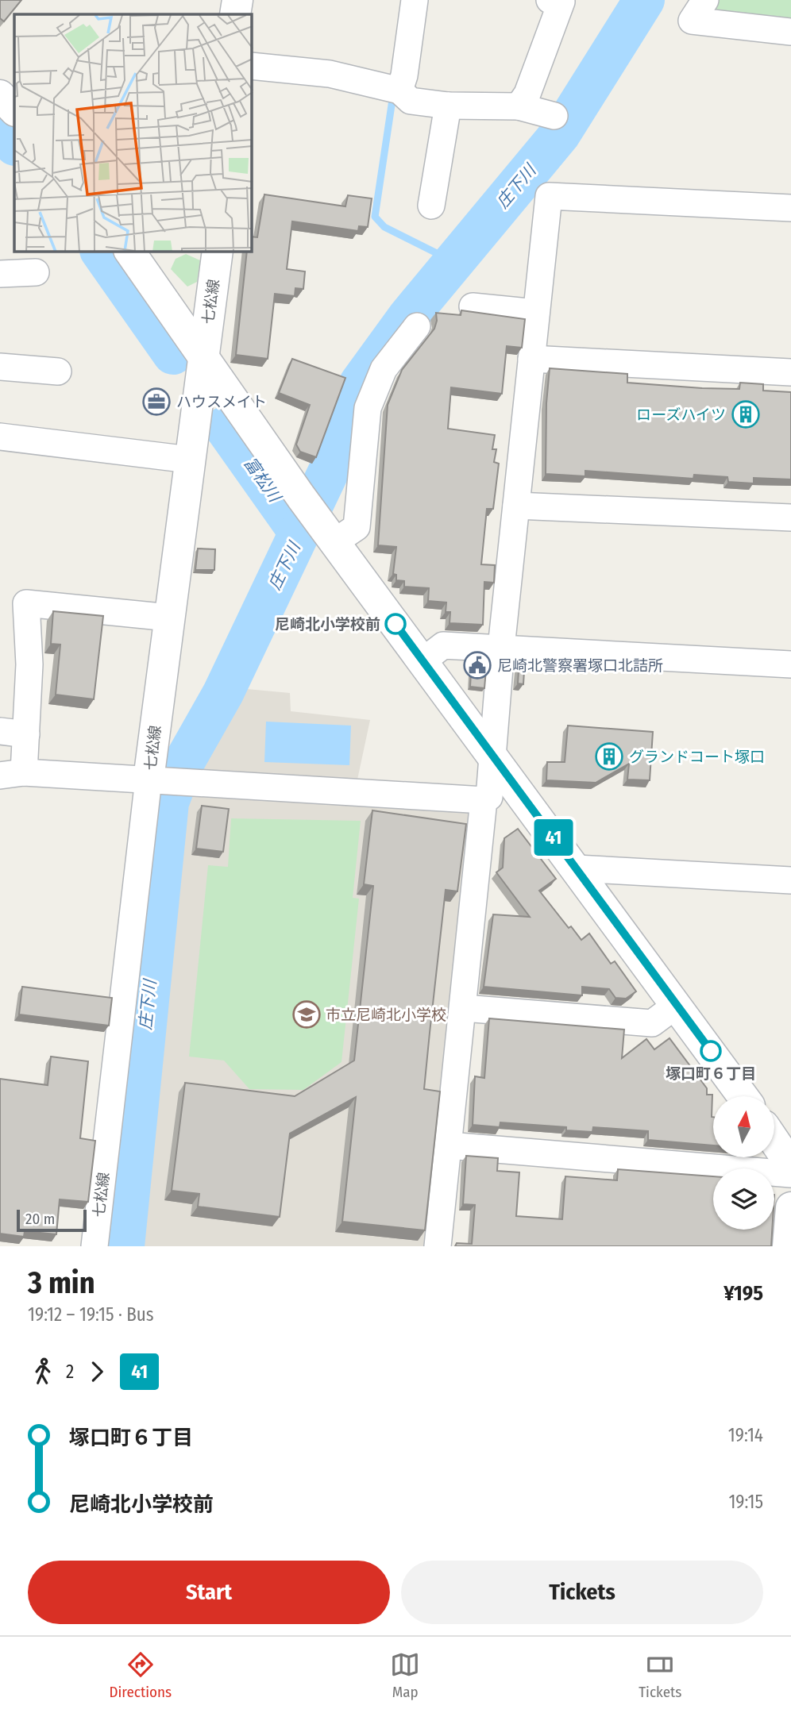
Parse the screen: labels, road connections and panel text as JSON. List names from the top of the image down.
{
  "streets": {
    "street": ["七松線"]
  },
  "water": ["庄下川", "富松川"],
  "places": {
    "office": ["ハウスメイト"],
    "building": ["ローズハイツ", "グランドコート塚口"],
    "other": ["尼崎北小学校前", "塚口町６丁目"],
    "public building": ["尼崎北警察署塚口北詰所"],
    "school or university": ["市立尼崎北小学校"]
  },
  "lines": ["bus line 41"],
  "scale_bar": "20 m",
  "north": "top",
  "page": {
    "on_map": "41",
    "scale": "20 m",
    "heading": ["3 min", "19:12 – 19:15 · Bus", "¥195"],
    "legs": ["2", "41"],
    "list": [
      {
        "name": "塚口町６丁目",
        "value": "19:14"
      },
      {
        "name": "尼崎北小学校前",
        "value": "19:15"
      }
    ],
    "buttons": ["Start", "Tickets"],
    "tabs": ["Directions", "Map", "Tickets"]
  }
}
